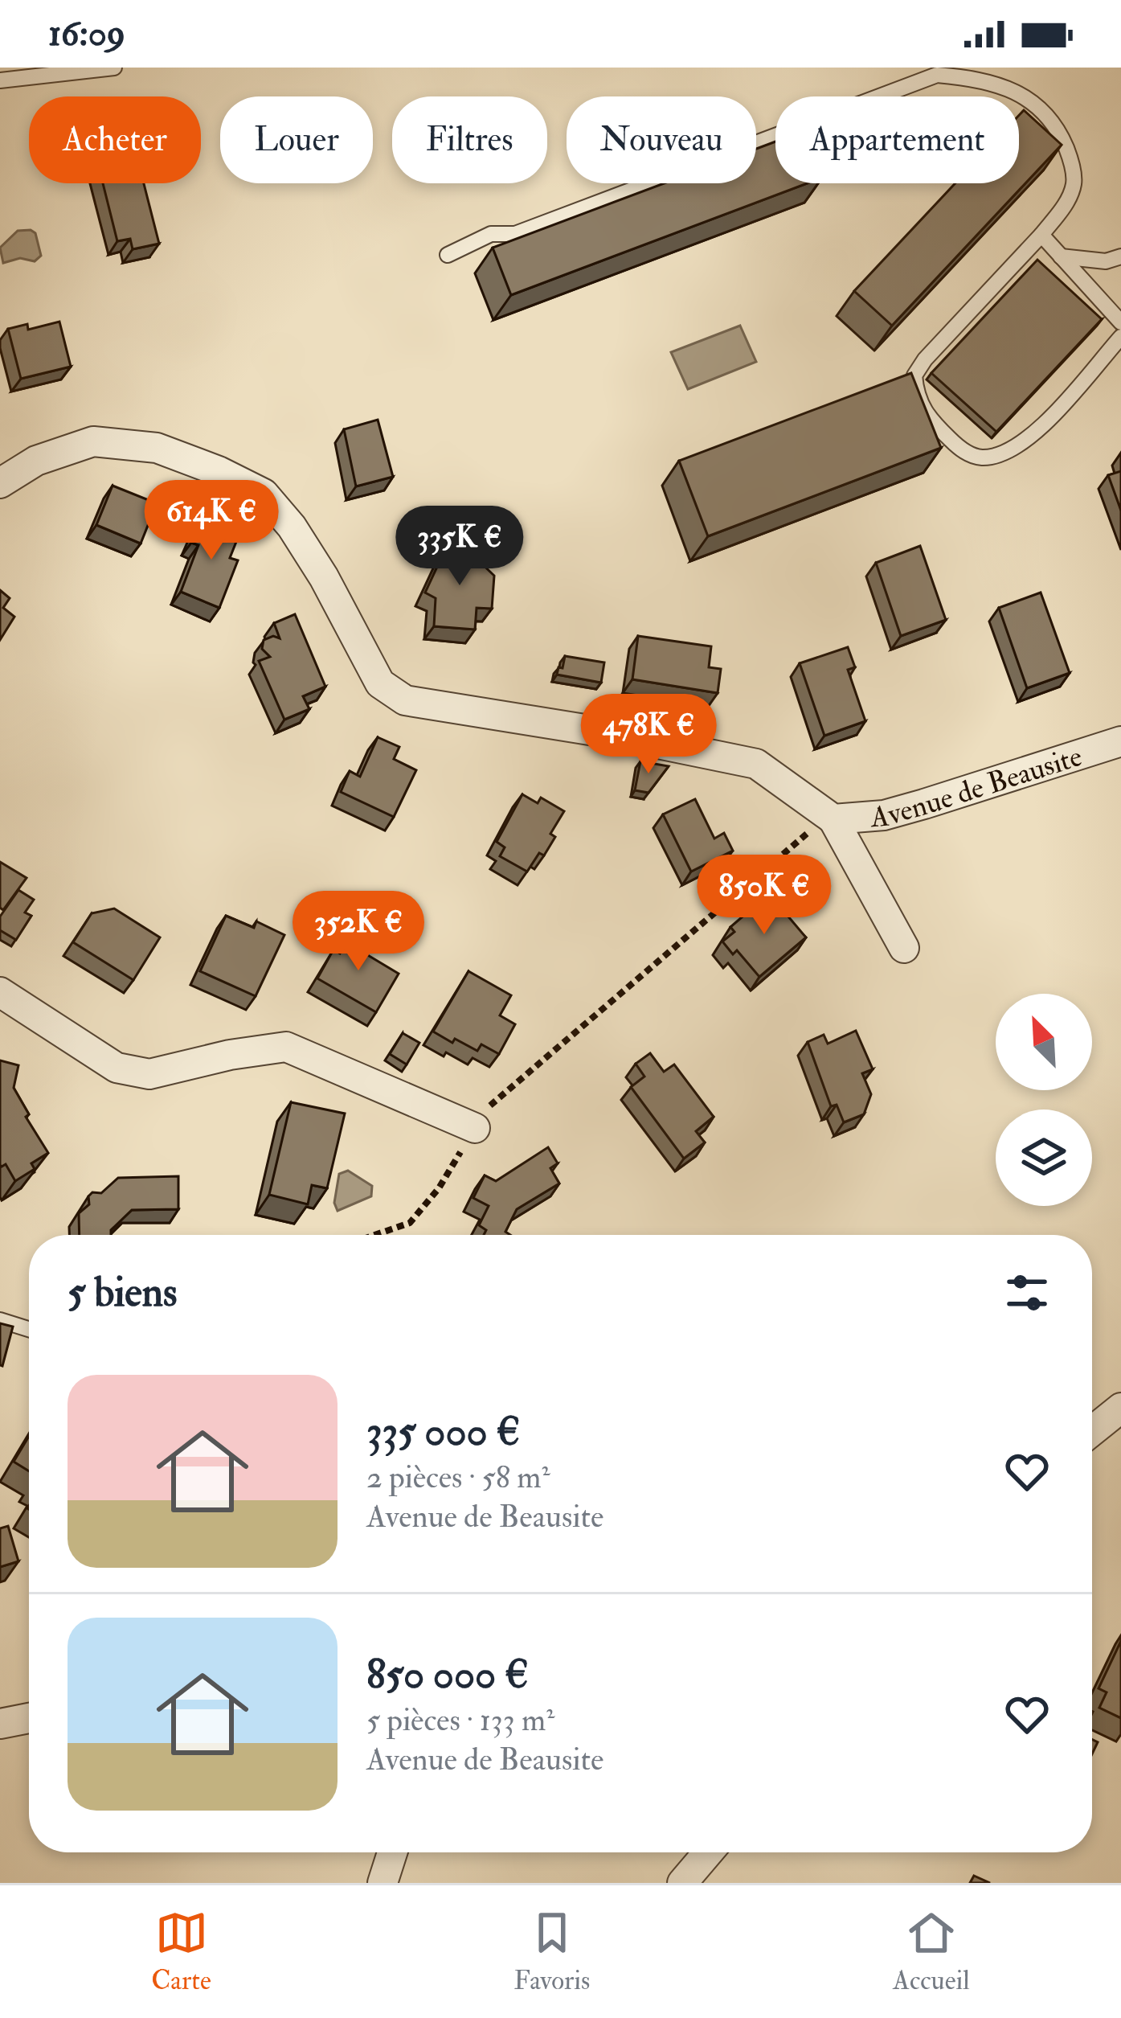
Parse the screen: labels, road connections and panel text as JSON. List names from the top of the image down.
{
  "streets": {
    "street": ["Avenue de Beausite"]
  },
  "north": "top left",
  "page": {
    "status": "16:09",
    "chip": [
      "Acheter",
      "Louer",
      "Filtres",
      "Nouveau",
      "Appartement"
    ],
    "price": [
      "614K €",
      "335K €",
      "478K €",
      "850K €",
      "352K €"
    ],
    "heading": "5 biens",
    "list": [
      {
        "name": "335 000 €",
        "note": "2 pièces · 58 m² · Avenue de Beausite"
      },
      {
        "name": "850 000 €",
        "note": "5 pièces · 133 m² · Avenue de Beausite"
      }
    ],
    "tabs": ["Carte", "Favoris", "Accueil"]
  }
}
